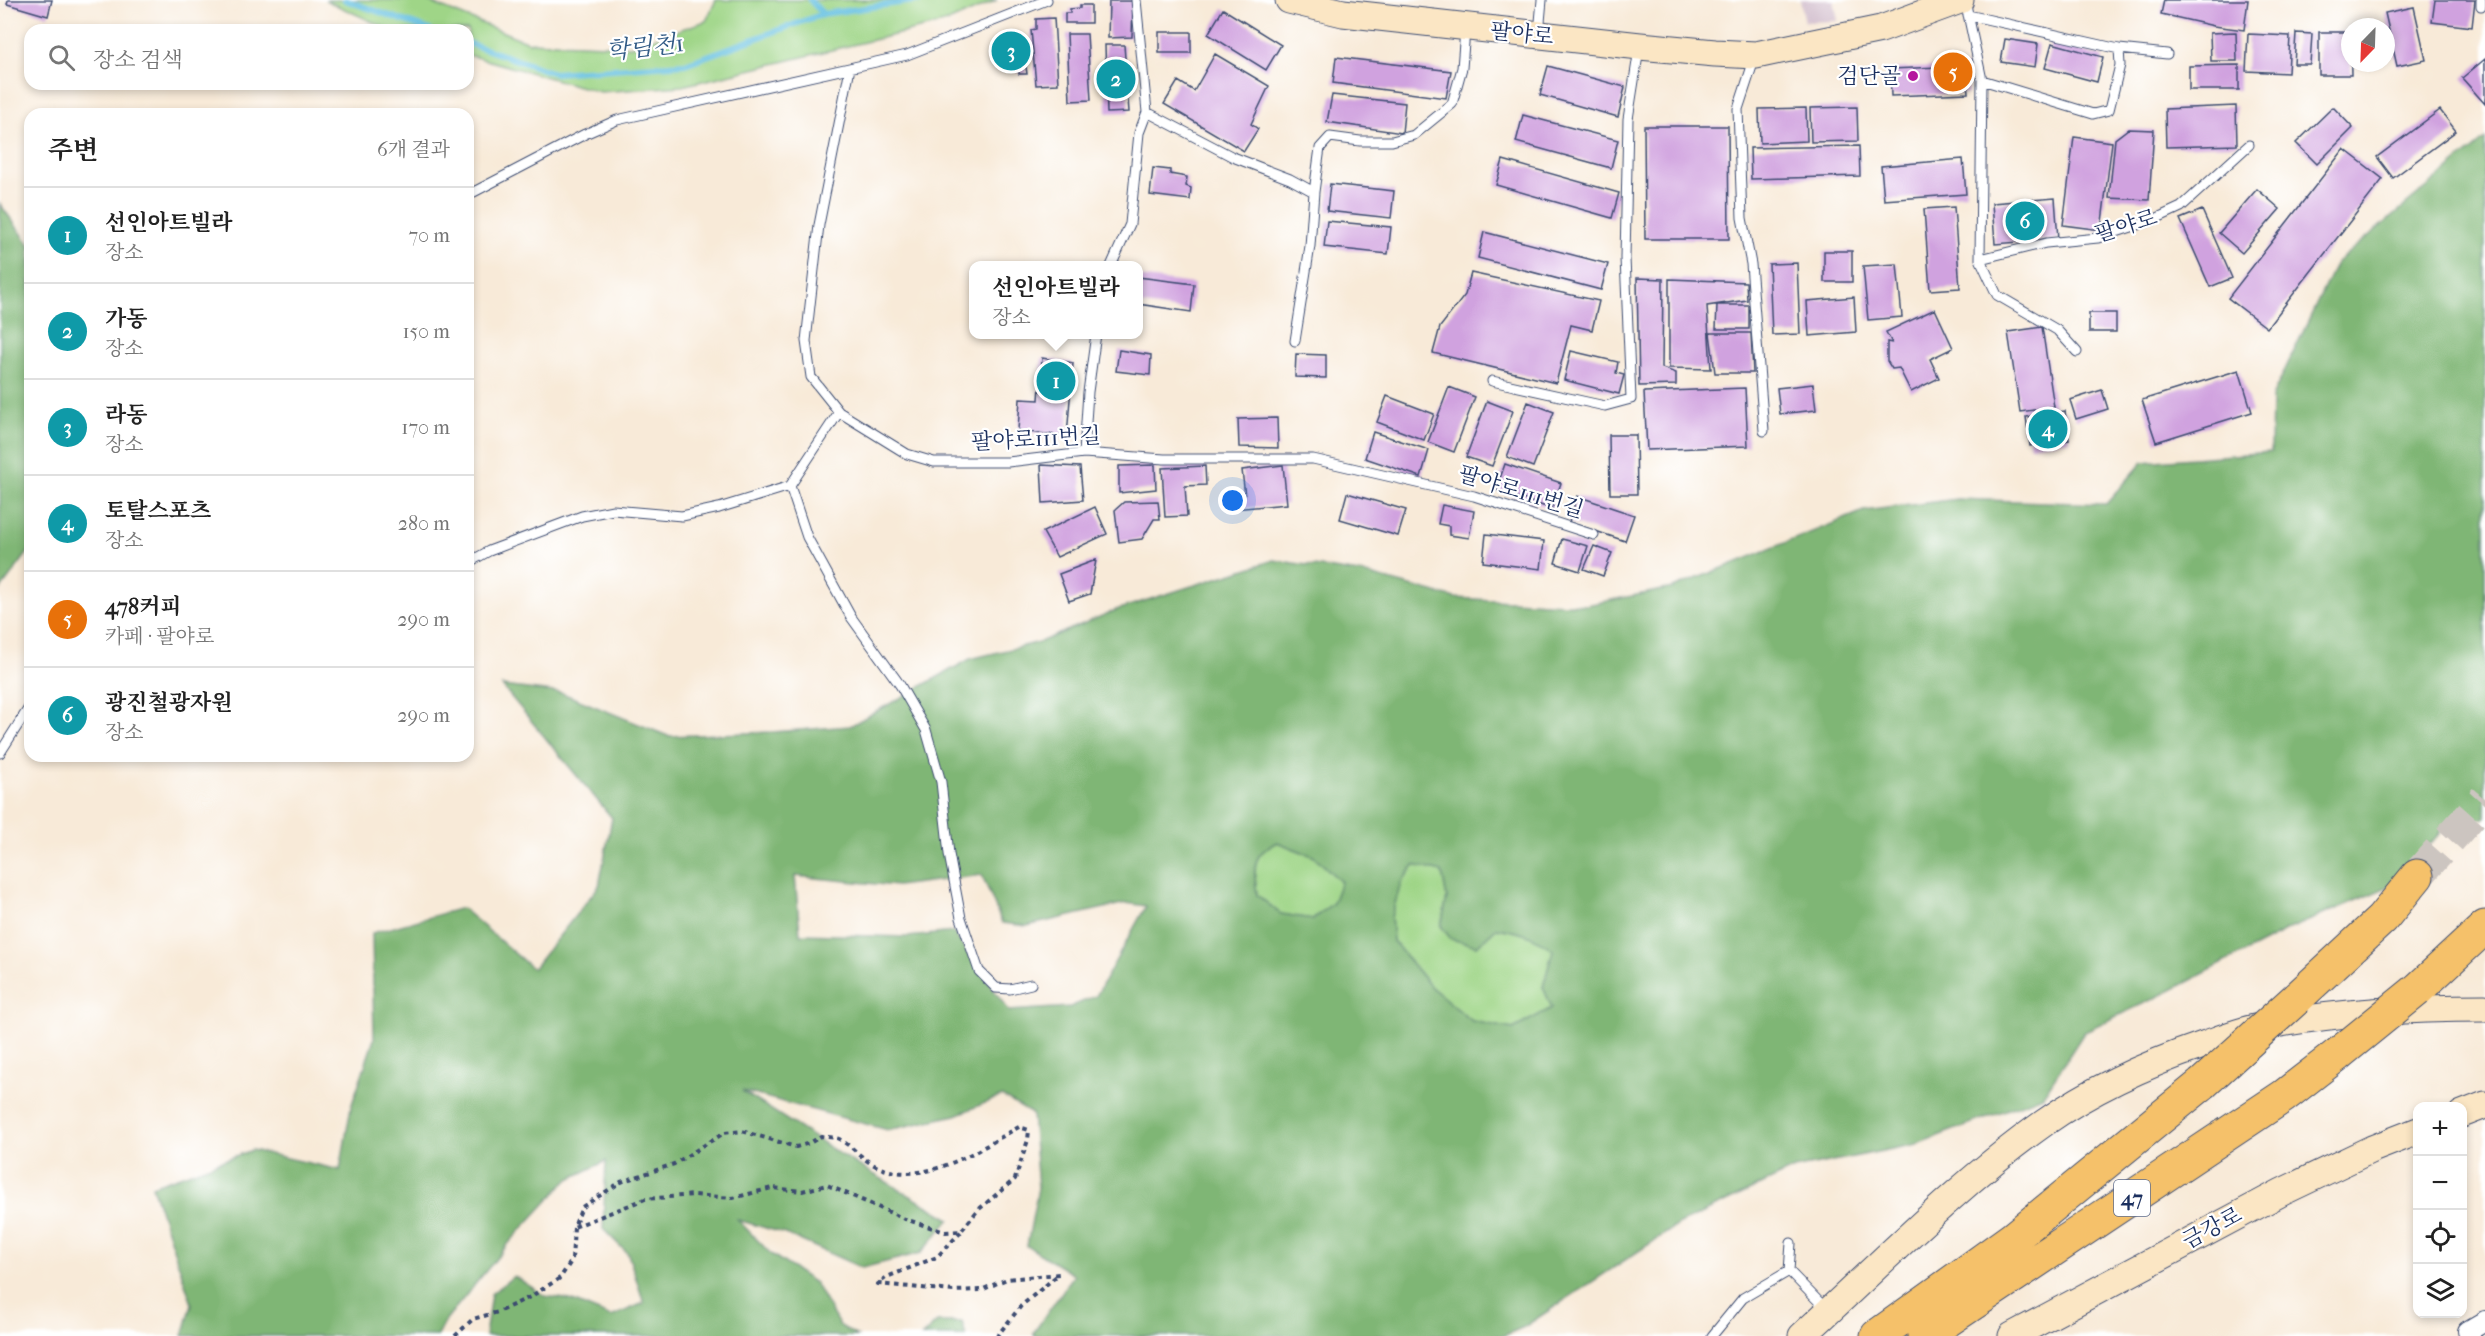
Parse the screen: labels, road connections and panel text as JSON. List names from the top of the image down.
{
  "streets": {
    "highway": ["47"],
    "main road": ["팔야로", "금강로"],
    "lane": ["팔야로111번길"]
  },
  "water": ["학림천1"],
  "places": ["검단골"],
  "north": "bottom left",
  "page": {
    "search": "장소 검색",
    "pins": [
      "3",
      "5",
      "2",
      "6",
      "1",
      "4"
    ],
    "heading": ["주변", "6개 결과"],
    "list": [
      {
        "mark": "1",
        "name": "선인아트빌라",
        "note": "장소",
        "value": "70 m"
      },
      {
        "mark": "2",
        "name": "가동",
        "note": "장소",
        "value": "150 m"
      },
      {
        "mark": "3",
        "name": "라동",
        "note": "장소",
        "value": "170 m"
      },
      {
        "mark": "4",
        "name": "토탈스포츠",
        "note": "장소",
        "value": "280 m"
      },
      {
        "mark": "5",
        "name": "478커피",
        "note": "카페 · 팔야로",
        "value": "290 m"
      },
      {
        "mark": "6",
        "name": "광진철광자원",
        "note": "장소",
        "value": "290 m"
      }
    ],
    "popup": ["선인아트빌라", "장소"],
    "map_buttons": ["+", "−"]
  }
}
